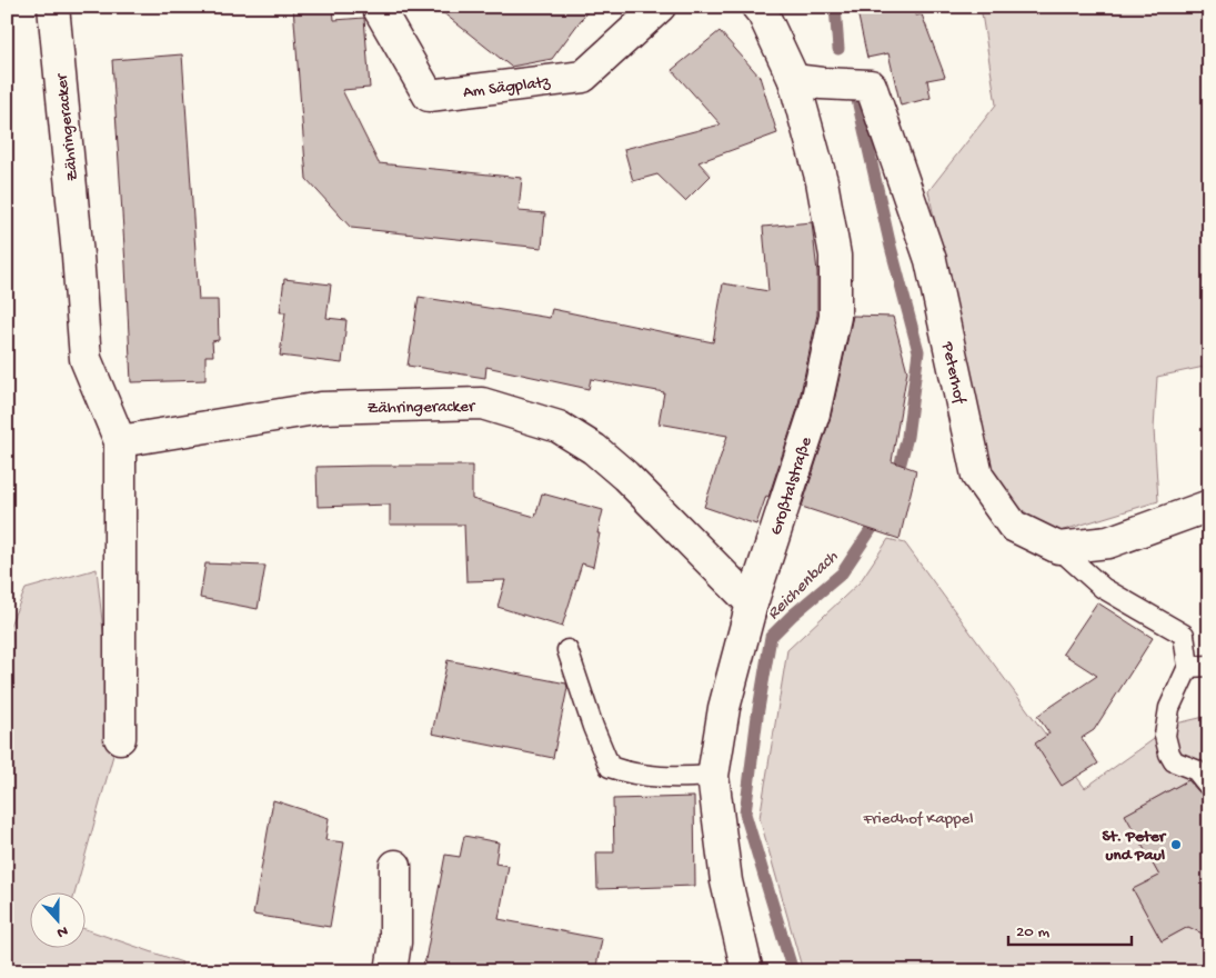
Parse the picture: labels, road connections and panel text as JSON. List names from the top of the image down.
{
  "streets": {
    "street": [
      "Am Sägplatz",
      "Zähringeracker",
      "Peterhof",
      "Großtalstraße"
    ]
  },
  "crossings": [
    ["Zähringeracker", "Großtalstraße"],
    ["Peterhof", "Großtalstraße"]
  ],
  "water": ["Reichenbach"],
  "parks": ["Friedhof Kappel"],
  "places": ["St. Peter und Paul"],
  "scale_bar": "20 m",
  "north": "bottom"
}
